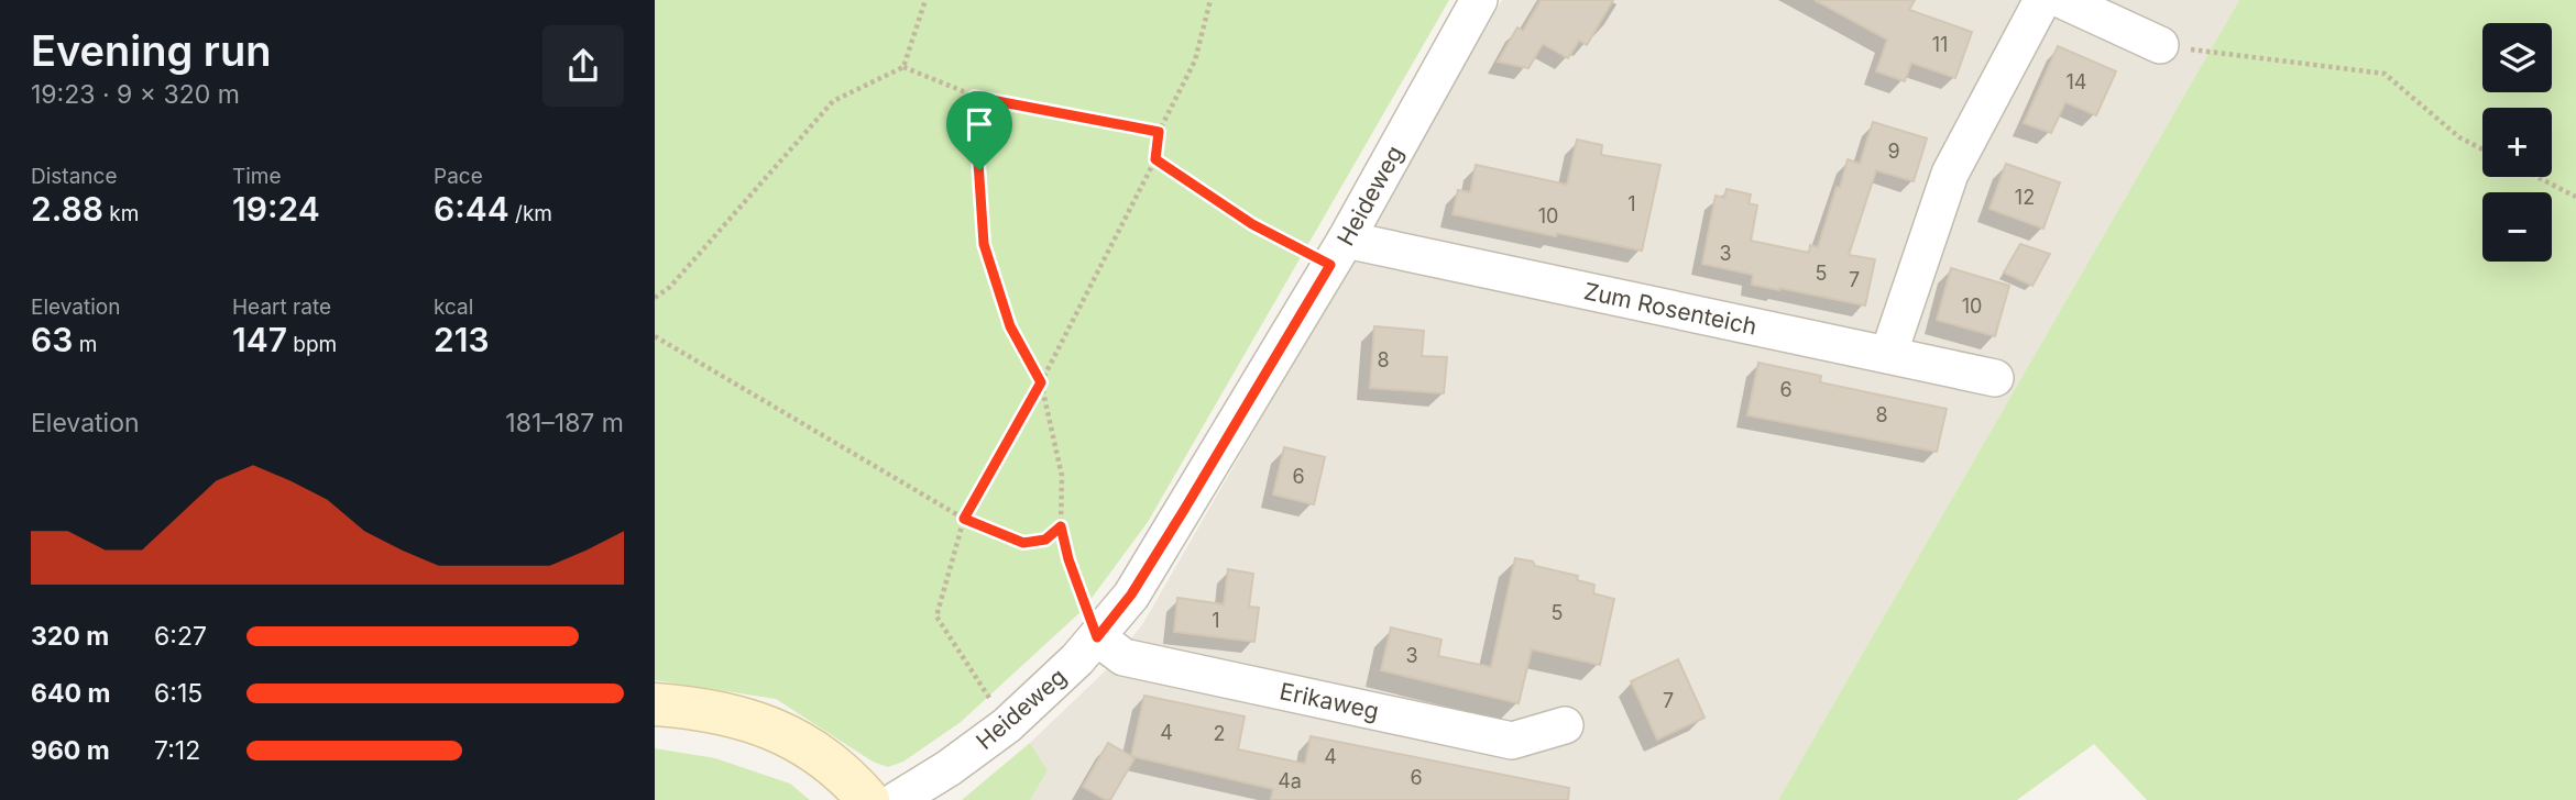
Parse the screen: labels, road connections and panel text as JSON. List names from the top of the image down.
{
  "streets": {
    "street": ["Heideweg", "Zum Rosenteich", "Erikaweg"]
  },
  "crossings": [
    ["Heideweg", "Zum Rosenteich"],
    ["Heideweg", "Erikaweg"]
  ],
  "house_numbers": [
    "11",
    "14",
    "9",
    "12",
    "1",
    "10",
    "3",
    "5",
    "7",
    "10",
    "8",
    "6",
    "8",
    "6",
    "5",
    "1",
    "3",
    "7",
    "4",
    "2",
    "4",
    "6",
    "4a"
  ],
  "page": {
    "heading": ["Evening run", "19:23 · 9 × 320 m"],
    "map_buttons": ["+", "−"],
    "stats": [
      ["Distance", "2.88 km"],
      ["Time", "19:24"],
      ["Pace", "6:44 /km"],
      ["Elevation", "63 m"],
      ["Heart rate", "147 bpm"],
      ["kcal", "213"]
    ],
    "chart": ["Elevation", "181–187 m"],
    "list": [
      {
        "name": "320 m",
        "note": "6:27"
      },
      {
        "name": "640 m",
        "note": "6:15"
      },
      {
        "name": "960 m",
        "note": "7:12"
      }
    ]
  }
}
